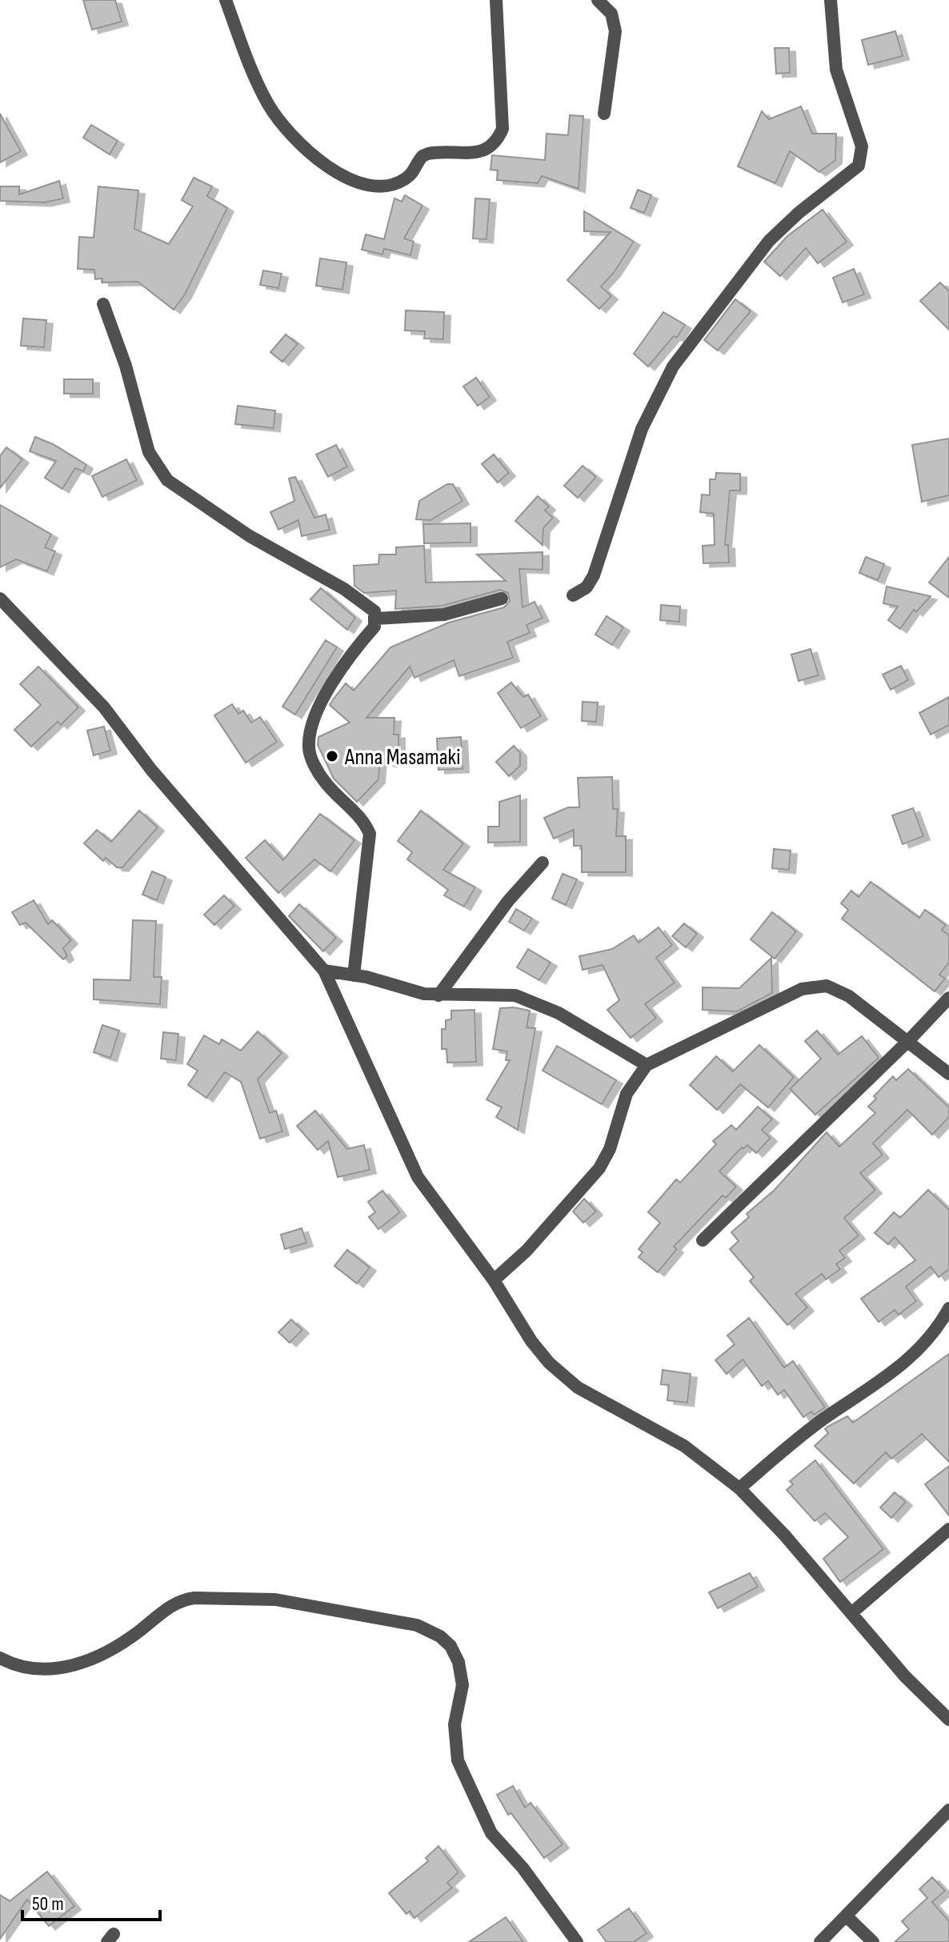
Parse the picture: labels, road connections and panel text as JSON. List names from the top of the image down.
{
  "places": ["Anna Masamaki"],
  "scale_bar": "50 m"
}
